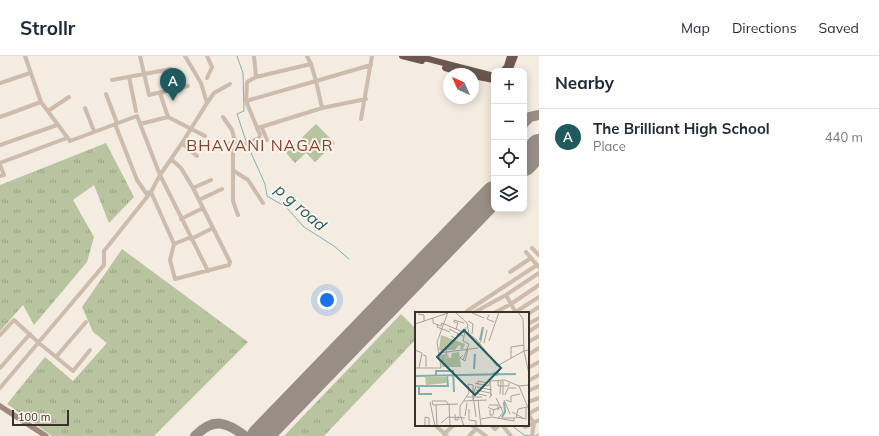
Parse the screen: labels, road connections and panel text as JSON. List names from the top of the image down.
{
  "districts": ["BHAVANI NAGAR"],
  "water": ["p g road"],
  "scale_bar": "100 m",
  "north": "top left",
  "page": {
    "header": "Strollr",
    "nav": ["Map", "Directions", "Saved"],
    "heading": "Nearby",
    "map_buttons": ["+", "−"],
    "pins": "A",
    "list": [
      {
        "mark": "A",
        "name": "The Brilliant High School",
        "note": "Place",
        "value": "440 m"
      }
    ],
    "scale": "100 m"
  }
}
